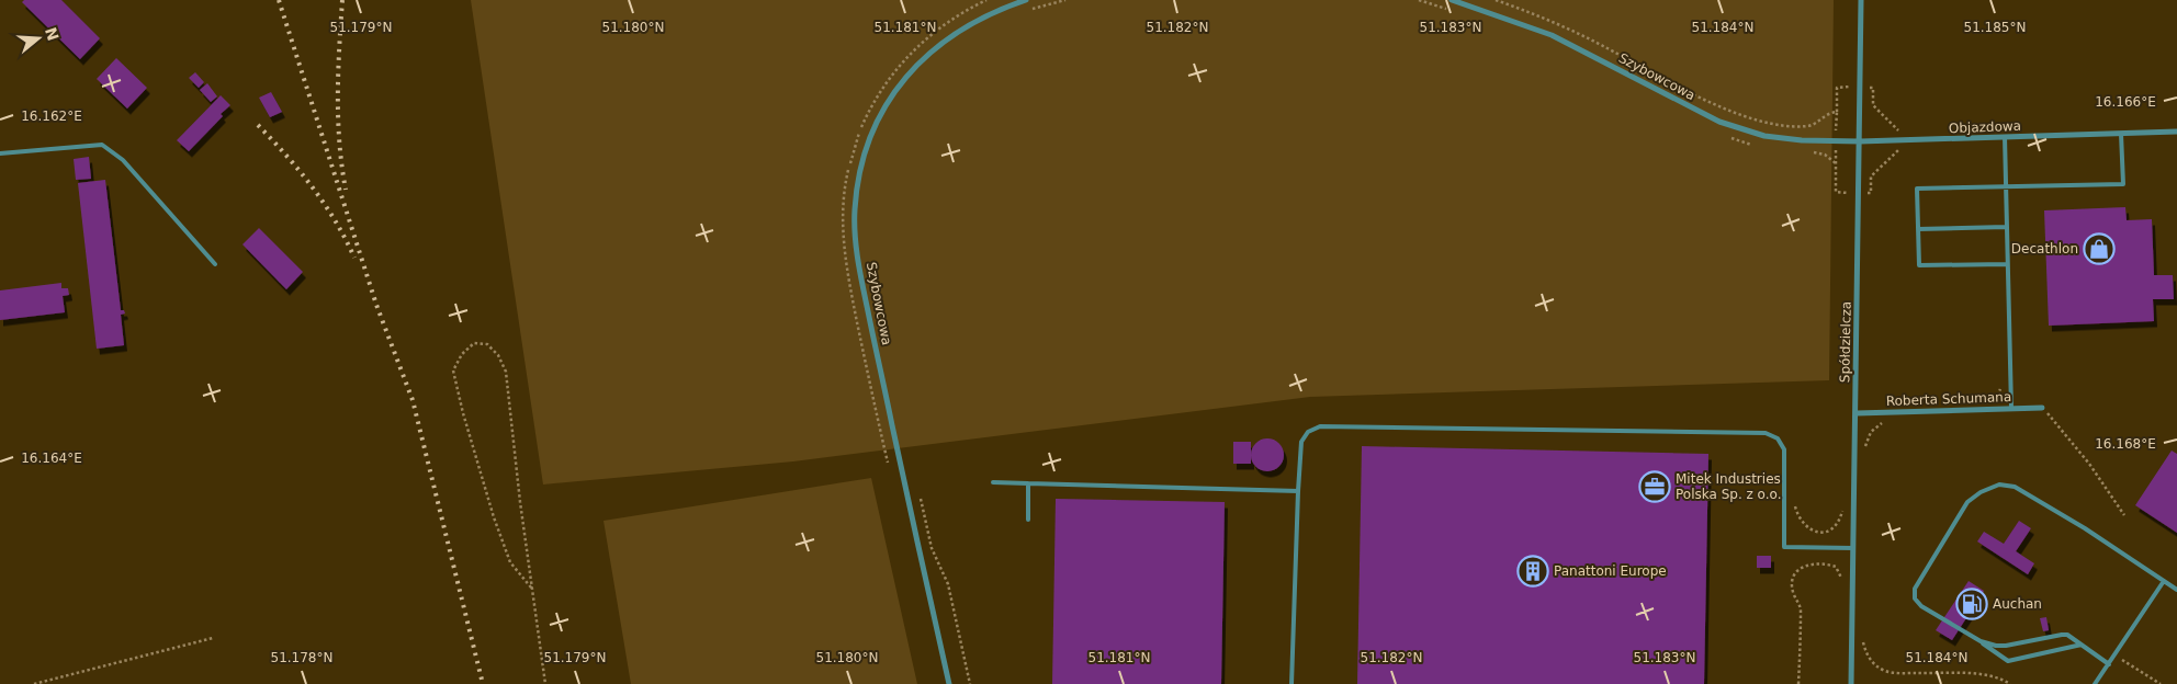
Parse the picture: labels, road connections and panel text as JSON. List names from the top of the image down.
{
  "streets": {
    "street": [
      "Szybowcowa",
      "Objazdowa",
      "Spółdzielcza",
      "Roberta Schumana"
    ]
  },
  "crossings": [
    ["Szybowcowa", "Objazdowa"],
    ["Szybowcowa", "Spółdzielcza"],
    ["Objazdowa", "Spółdzielcza"],
    ["Spółdzielcza", "Roberta Schumana"]
  ],
  "places": {
    "shop": ["Decathlon"],
    "office": ["Mitek Industries Polska Sp. z o.o."],
    "building": ["Panattoni Europe"],
    "fuel station": ["Auchan"]
  },
  "north": "right",
  "coordinates": [
    "51.179°N",
    "51.180°N",
    "51.181°N",
    "51.182°N",
    "51.183°N",
    "51.184°N",
    "51.185°N",
    "16.166°E",
    "16.162°E",
    "16.168°E",
    "16.164°E",
    "51.178°N"
  ]
}
